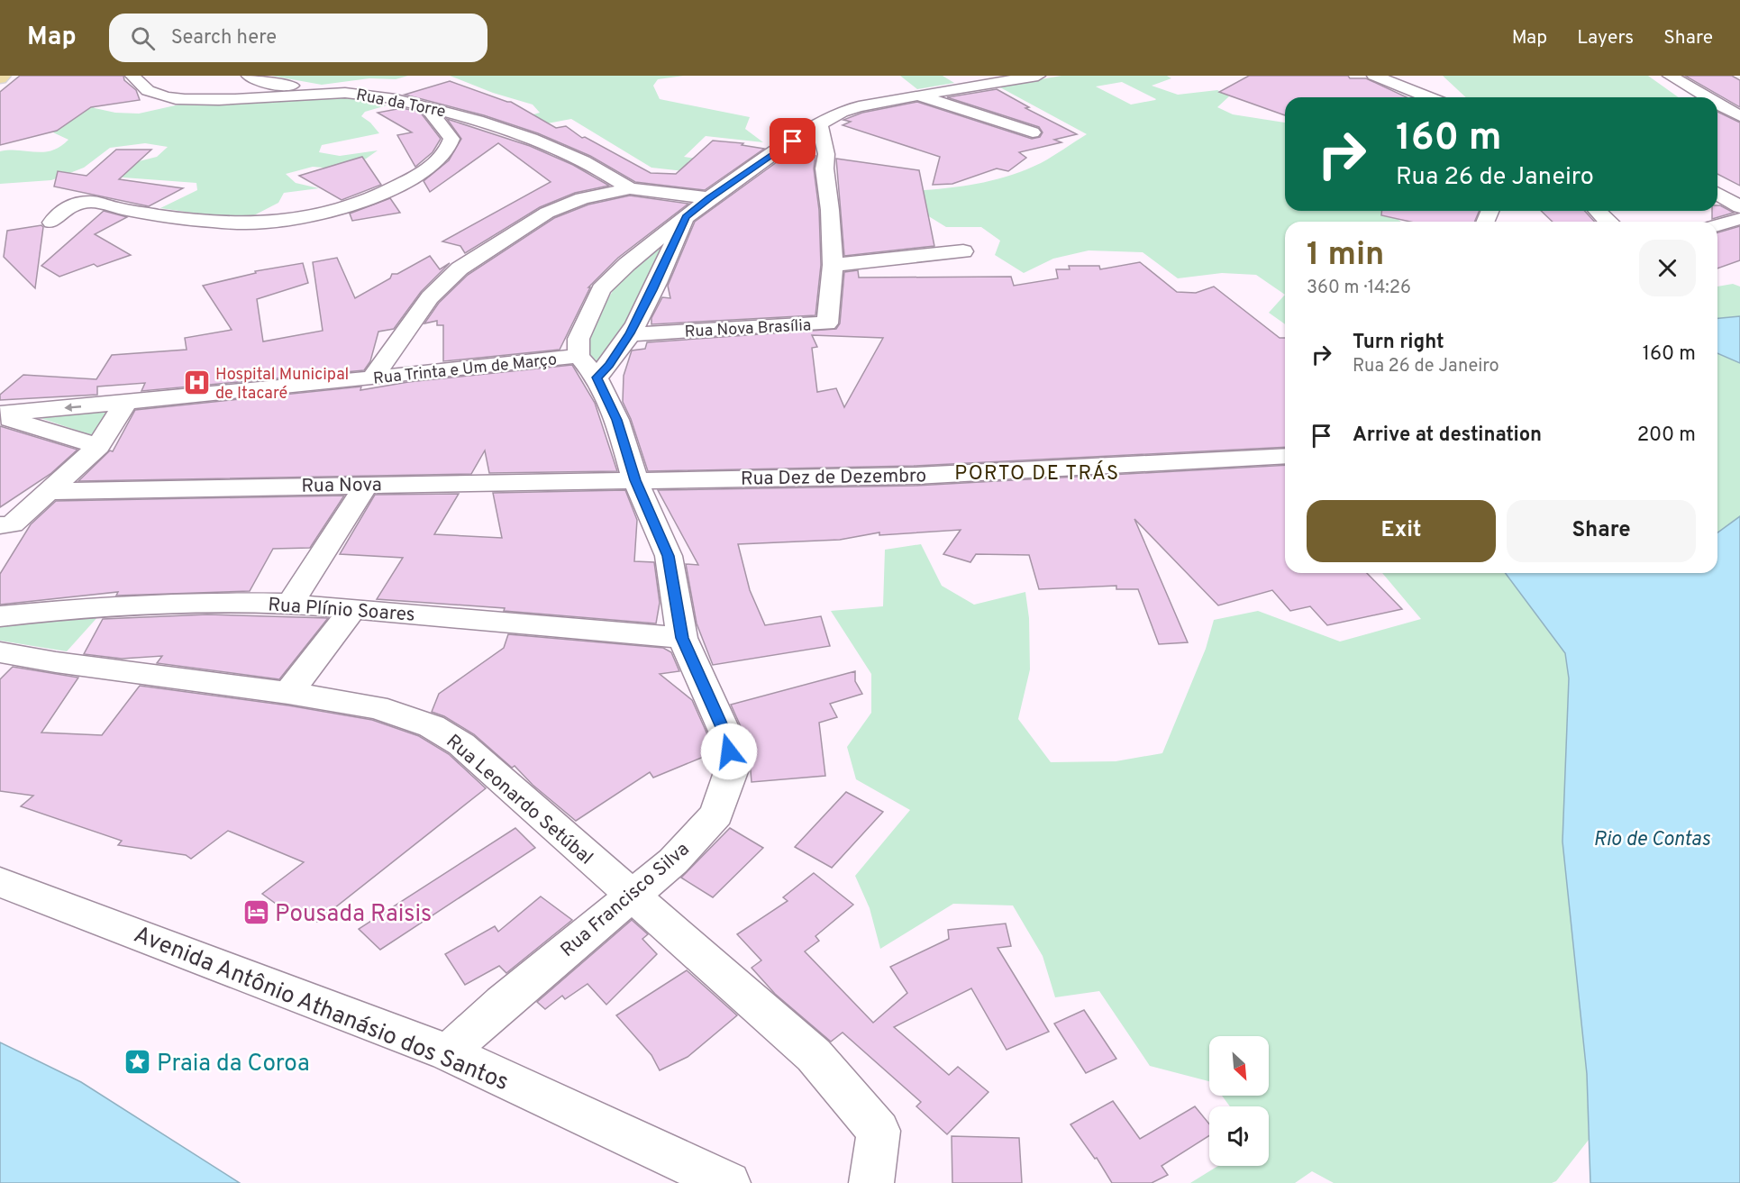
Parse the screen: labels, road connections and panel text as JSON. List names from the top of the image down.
{
  "streets": {
    "street": [
      "Rua da Torre",
      "Rua Nova Brasília",
      "Rua Trinta e Um de Março",
      "Rua Dez de Dezembro",
      "Rua Nova",
      "Rua Plínio Soares",
      "Rua Leonardo Setúbal",
      "Rua Francisco Silva",
      "Avenida Antônio Athanásio dos Santos"
    ]
  },
  "crossings": [
    ["Rua Trinta e Um de Março", "Rua Francisco Silva"],
    ["Rua Dez de Dezembro", "Rua Nova"],
    ["Rua Dez de Dezembro", "Rua Francisco Silva"],
    ["Rua Nova", "Rua Francisco Silva"],
    ["Rua Plínio Soares", "Rua Francisco Silva"],
    ["Rua Leonardo Setúbal", "Rua Francisco Silva"],
    ["Rua Francisco Silva", "Avenida Antônio Athanásio dos Santos"]
  ],
  "districts": ["PORTO DE TRÁS"],
  "water": ["Rio de Contas"],
  "places": {
    "hospital": ["Hospital Municipal de Itacaré"],
    "hotel": ["Pousada Raisis"],
    "place": ["Praia da Coroa"]
  },
  "north": "bottom right",
  "page": {
    "header": "Map",
    "search": "Search here",
    "nav": ["Map", "Layers", "Share"],
    "turn": ["160 m", "Rua 26 de Janeiro"],
    "heading": ["1 min", "360 m · 14:26"],
    "list": [
      {
        "name": "Turn right",
        "note": "Rua 26 de Janeiro",
        "value": "160 m"
      },
      {
        "name": "Arrive at destination",
        "value": "200 m"
      }
    ],
    "buttons": ["Exit", "Share"]
  }
}
